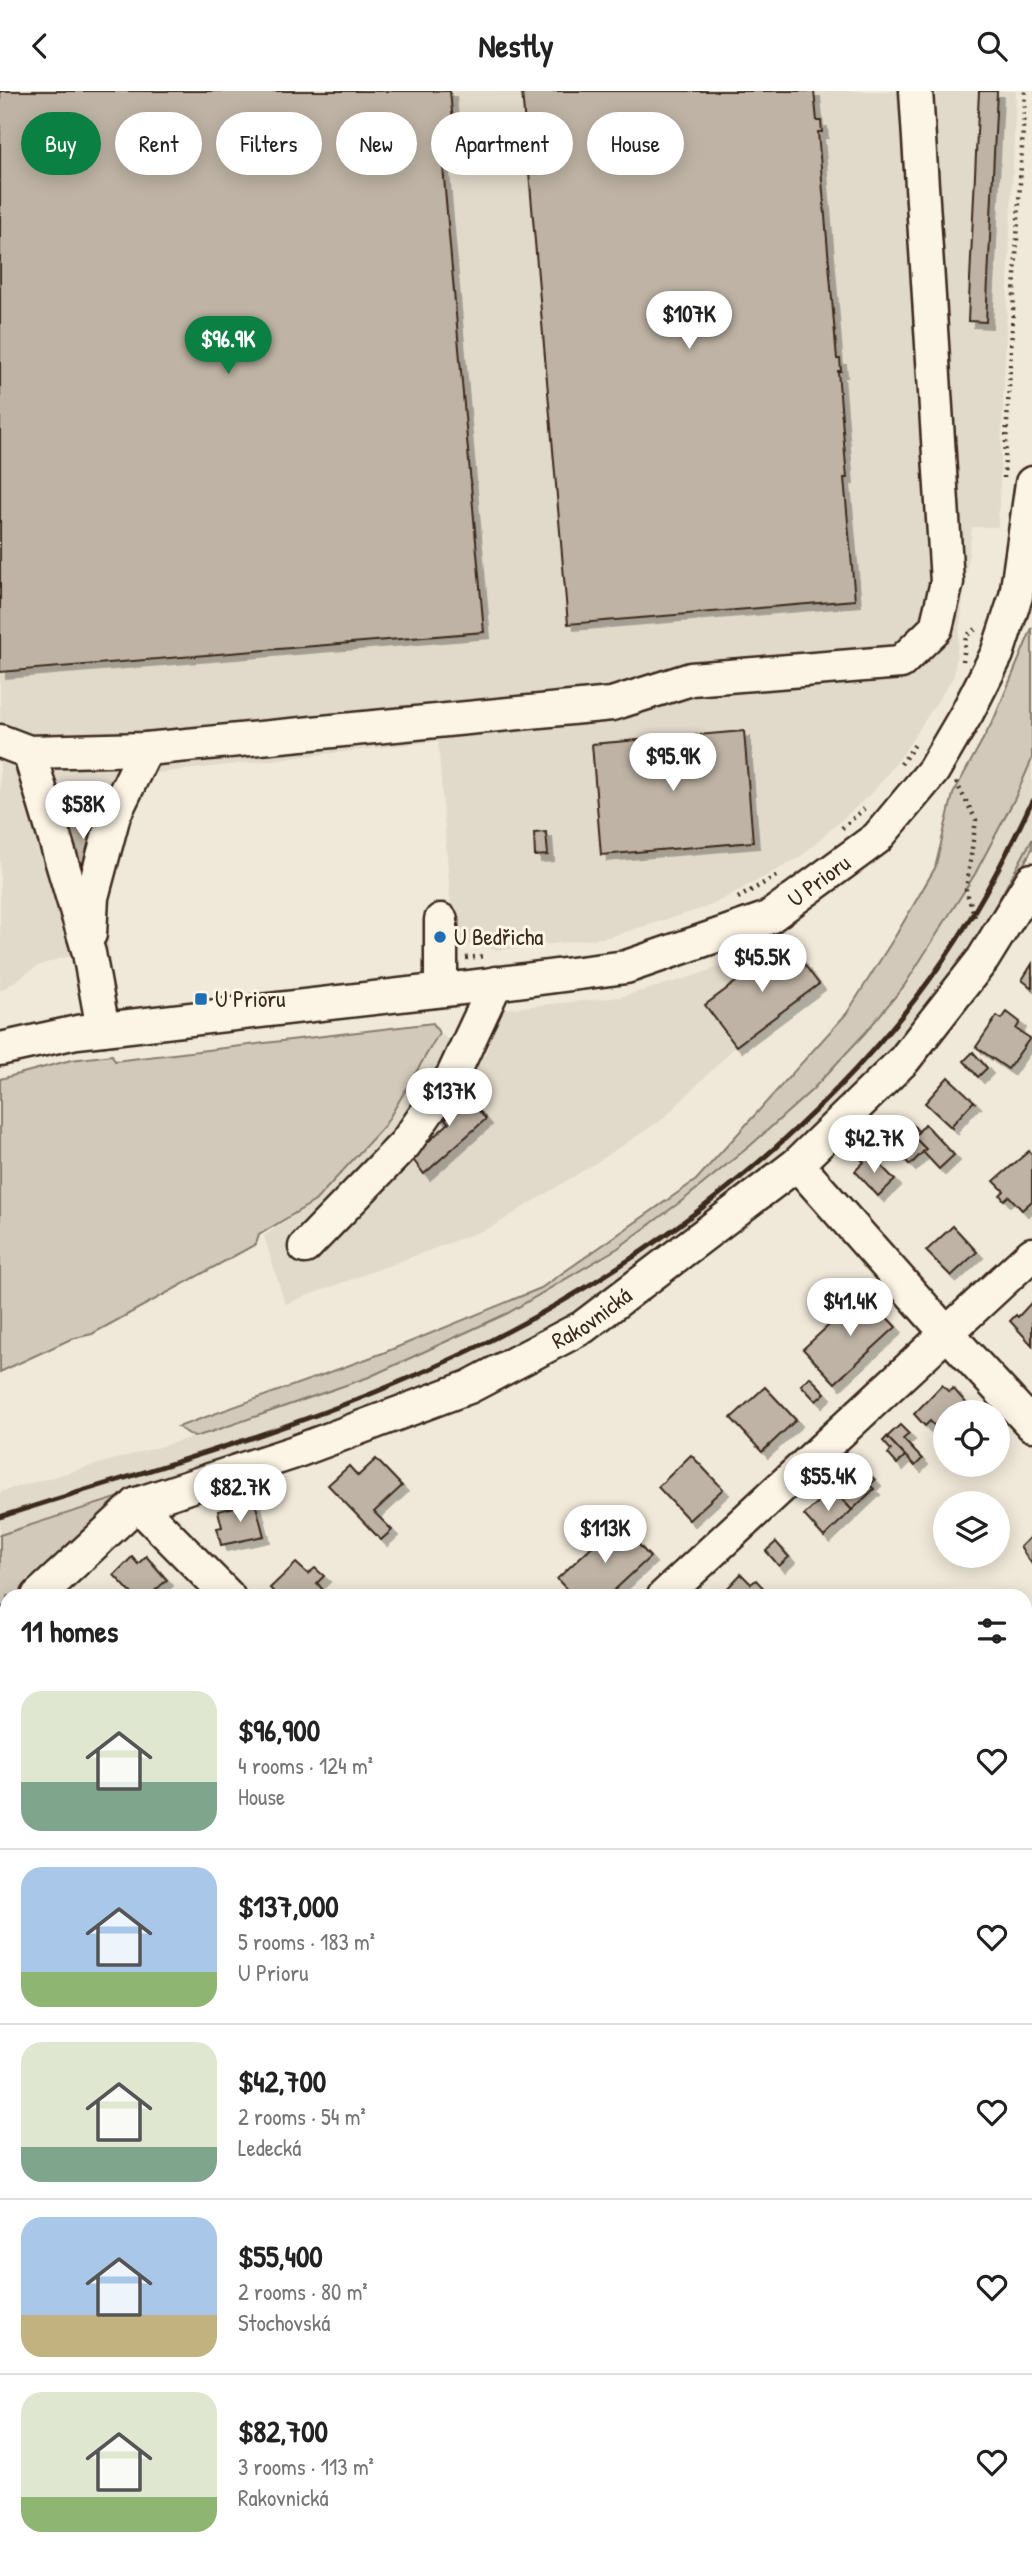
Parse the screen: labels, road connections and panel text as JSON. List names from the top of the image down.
{
  "streets": {
    "street": ["U Prioru", "Rakovnická"]
  },
  "places": {
    "other": ["U Bedřicha"],
    "transit": ["U Prioru"]
  },
  "page": {
    "header": "Nestly",
    "chip": [
      "Buy",
      "Rent",
      "Filters",
      "New",
      "Apartment",
      "House"
    ],
    "price": [
      "$107K",
      "$96.9K",
      "$95.9K",
      "$58K",
      "$45.5K",
      "$137K",
      "$42.7K",
      "$41.4K",
      "$55.4K",
      "$82.7K",
      "$113K"
    ],
    "heading": "11 homes",
    "list": [
      {
        "name": "$96,900",
        "note": "4 rooms · 124 m² · House"
      },
      {
        "name": "$137,000",
        "note": "5 rooms · 183 m² · U Prioru"
      },
      {
        "name": "$42,700",
        "note": "2 rooms · 54 m² · Ledecká"
      },
      {
        "name": "$55,400",
        "note": "2 rooms · 80 m² · Stochovská"
      },
      {
        "name": "$82,700",
        "note": "3 rooms · 113 m² · Rakovnická"
      }
    ]
  }
}
